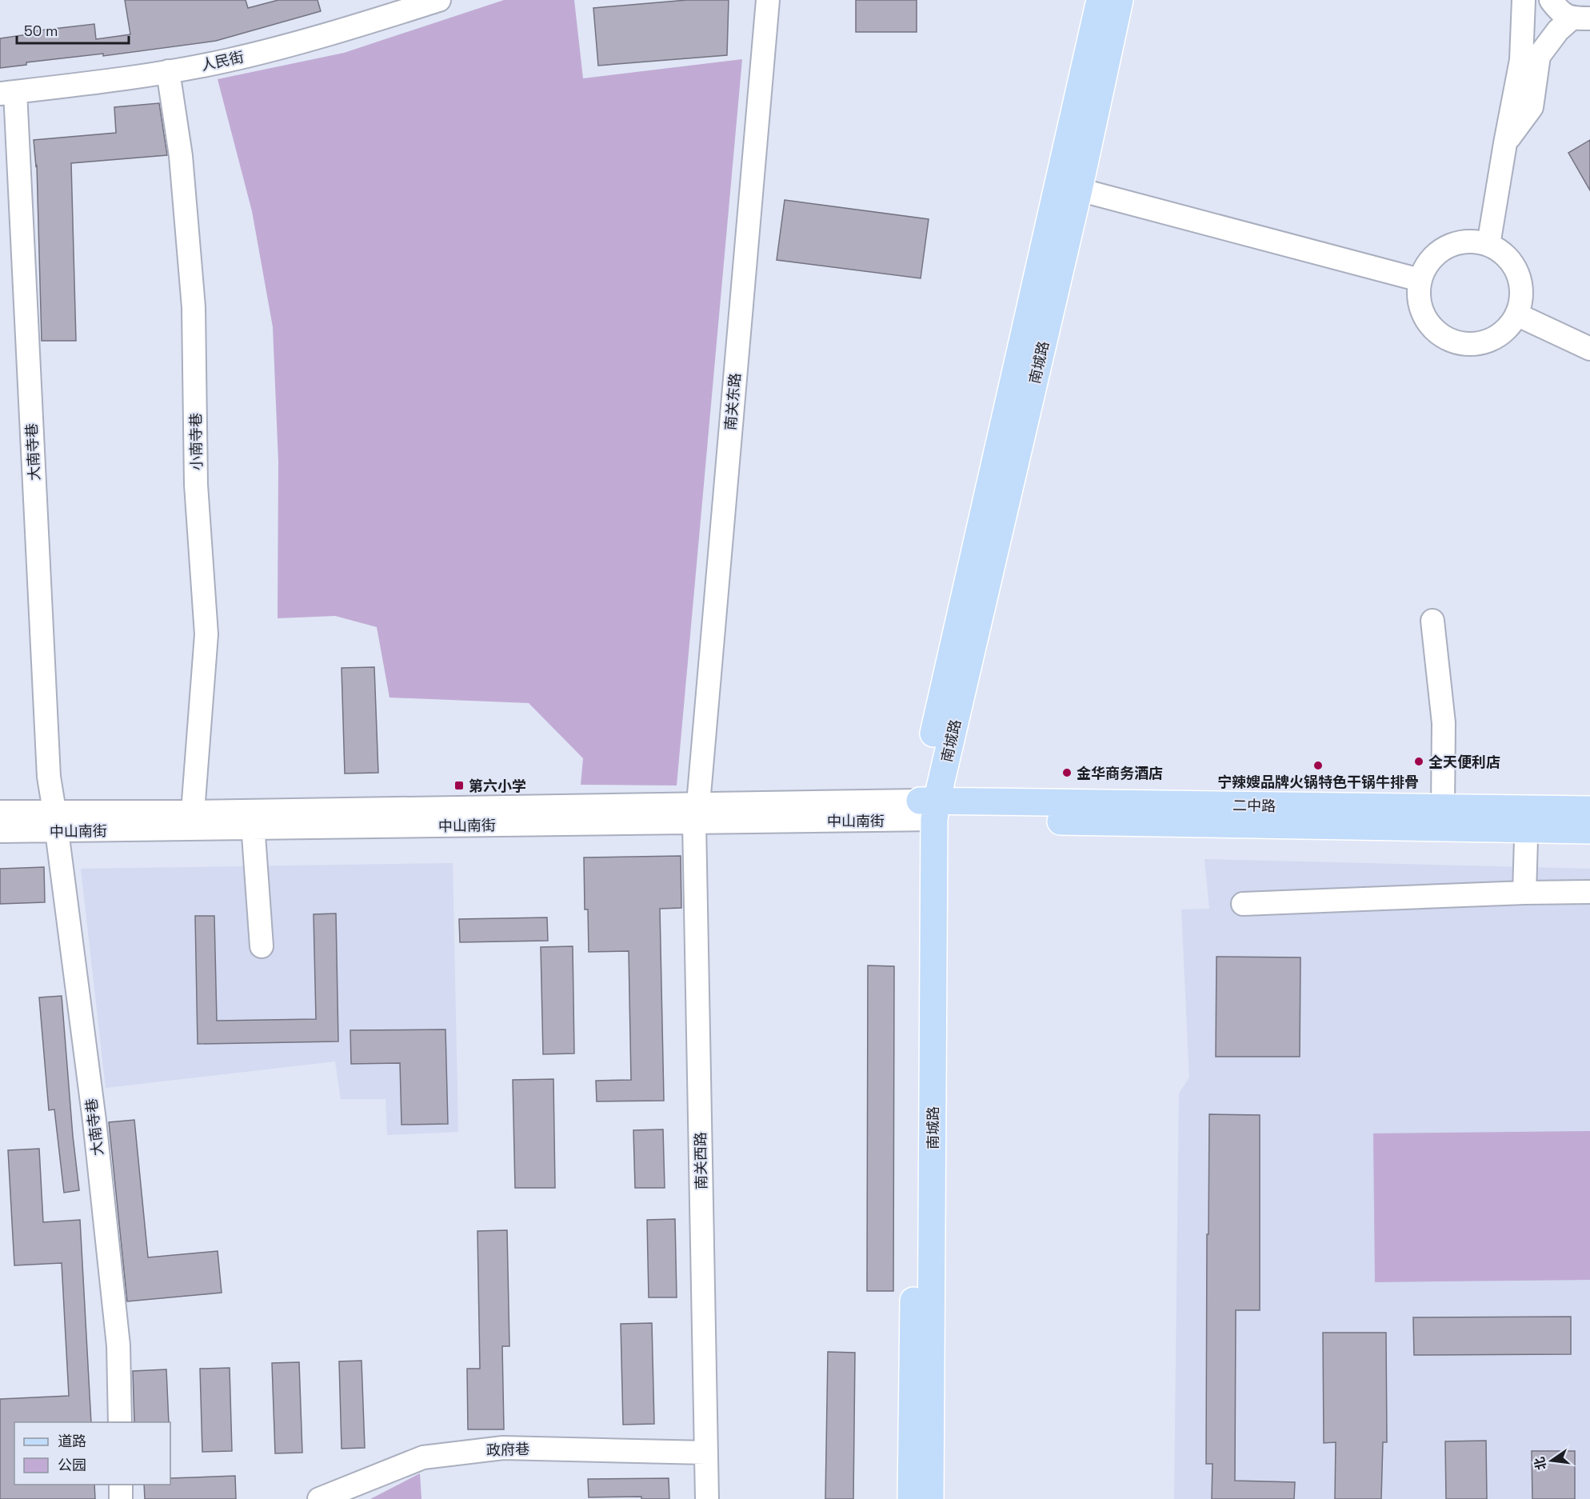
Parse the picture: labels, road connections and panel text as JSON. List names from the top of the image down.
{
  "streets": {
    "main road": ["南城路", "二中路"],
    "street": [
      "人民街",
      "南关东路",
      "小南寺巷",
      "大南寺巷",
      "中山南街",
      "南关西路",
      "政府巷"
    ]
  },
  "crossings": [
    ["人民街", "小南寺巷"],
    ["人民街", "大南寺巷"],
    ["南城路", "二中路"],
    ["南城路", "中山南街"],
    ["南关东路", "中山南街"],
    ["南关东路", "南关西路"],
    ["小南寺巷", "中山南街"],
    ["大南寺巷", "中山南街"],
    ["二中路", "中山南街"],
    ["中山南街", "南关西路"],
    ["南关西路", "政府巷"]
  ],
  "places": {
    "other": ["全天便利店", "宁辣嫂品牌火锅特色干锅牛排骨", "金华商务酒店"],
    "transit": ["第六小学"]
  },
  "legend": ["道路", "公园"],
  "scale_bar": "50 m",
  "north": "left"
}
